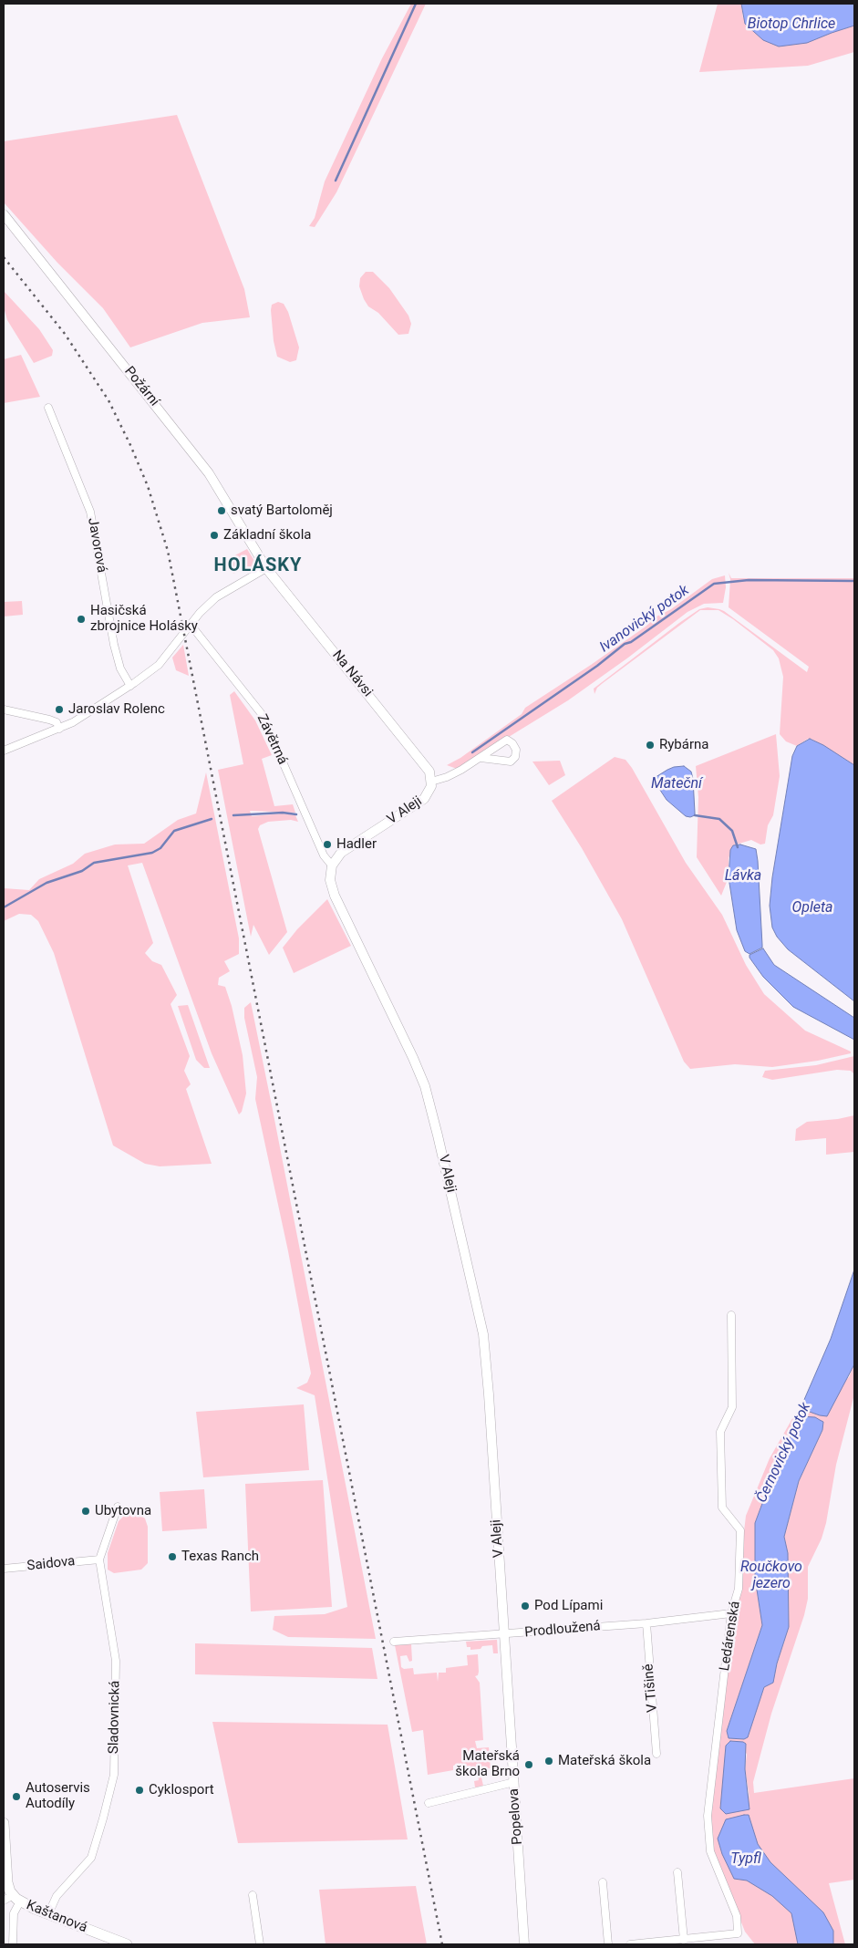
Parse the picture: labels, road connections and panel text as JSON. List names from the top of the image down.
{
  "streets": {
    "main road": ["Kaštanová"],
    "street": [
      "Požární",
      "Javorová",
      "Na Návsi",
      "Závětrná",
      "V Aleji",
      "Saidova",
      "Prodloužená",
      "Ledárenská",
      "V Tišině",
      "Sladovnická",
      "Popelova"
    ]
  },
  "crossings": [
    ["Požární", "Na Návsi"],
    ["Na Návsi", "V Aleji"],
    ["Závětrná", "V Aleji"],
    ["V Aleji", "Prodloužená"],
    ["V Aleji", "Popelova"],
    ["Saidova", "Sladovnická"],
    ["Prodloužená", "Ledárenská"],
    ["Prodloužená", "V Tišině"],
    ["Prodloužená", "Popelova"],
    ["Sladovnická", "Kaštanová"]
  ],
  "districts": ["HOLÁSKY"],
  "water": [
    "Biotop Chrlice",
    "Ivanovický potok",
    "Mateční",
    "Lávka",
    "Opleta",
    "Černovický potok",
    "Roučkovo jezero",
    "Typfl"
  ],
  "places": [
    "svatý Bartoloměj",
    "Základní škola",
    "Hasičská zbrojnice Holásky",
    "Jaroslav Rolenc",
    "Rybárna",
    "Hadler",
    "Ubytovna",
    "Texas Ranch",
    "Pod Lípami",
    "Mateřská škola",
    "Mateřská škola Brno",
    "Cyklosport",
    "Autoservis Autodíly"
  ]
}
